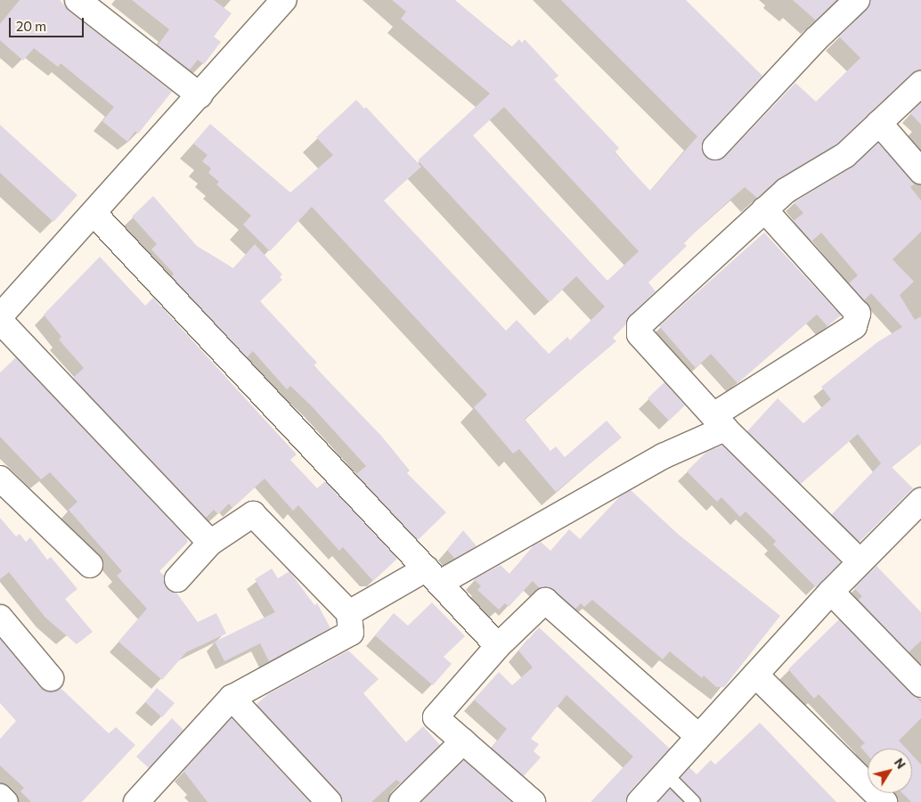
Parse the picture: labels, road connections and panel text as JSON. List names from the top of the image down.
{
  "scale_bar": "20 m",
  "north": "top right"
}
